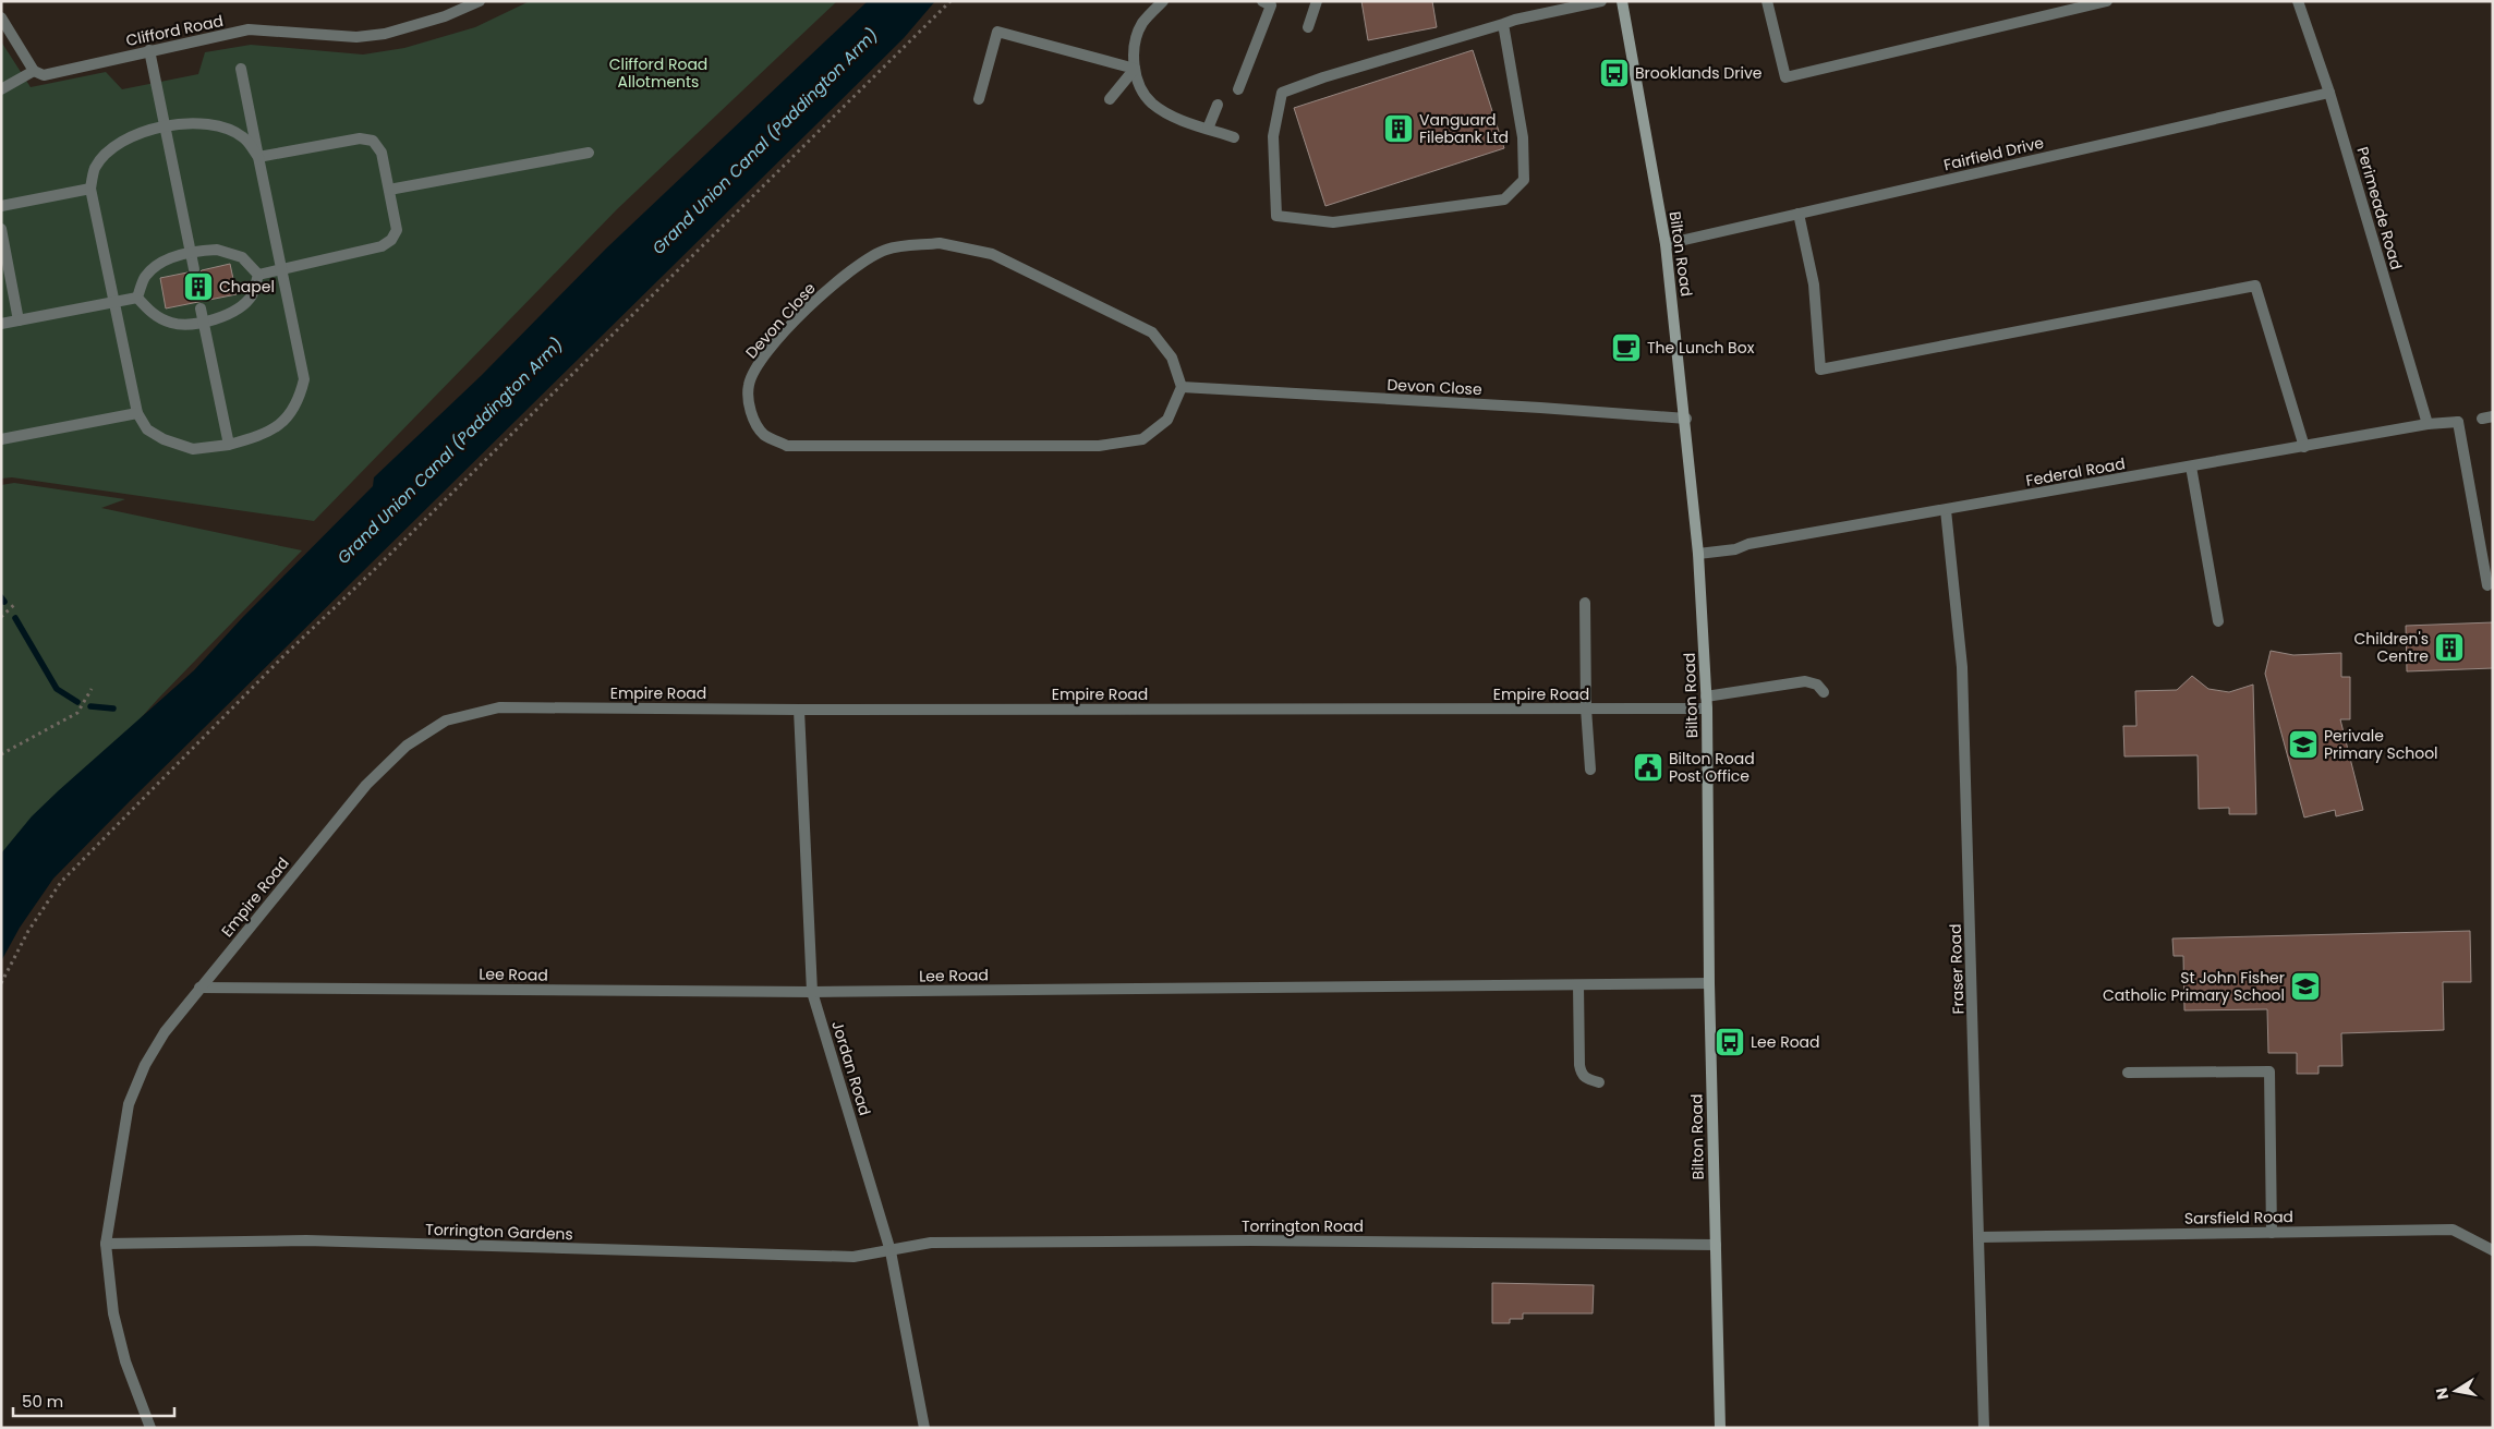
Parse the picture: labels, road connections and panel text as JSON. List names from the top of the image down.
{
  "streets": {
    "street": [
      "Clifford Road",
      "Fairfield Drive",
      "Perimeade Road",
      "Bilton Road",
      "Devon Close",
      "Federal Road",
      "Empire Road",
      "Fraser Road",
      "Lee Road",
      "Jordan Road",
      "Sarsfield Road",
      "Torrington Road",
      "Torrington Gardens"
    ]
  },
  "crossings": [
    ["Fairfield Drive", "Perimeade Road"],
    ["Fairfield Drive", "Bilton Road"],
    ["Perimeade Road", "Federal Road"],
    ["Bilton Road", "Devon Close"],
    ["Bilton Road", "Federal Road"],
    ["Bilton Road", "Empire Road"],
    ["Bilton Road", "Lee Road"],
    ["Bilton Road", "Torrington Road"],
    ["Federal Road", "Fraser Road"],
    ["Empire Road", "Lee Road"],
    ["Empire Road", "Jordan Road"],
    ["Empire Road", "Torrington Gardens"],
    ["Fraser Road", "Sarsfield Road"],
    ["Lee Road", "Jordan Road"],
    ["Jordan Road", "Torrington Road"],
    ["Jordan Road", "Torrington Gardens"],
    ["Torrington Road", "Torrington Gardens"]
  ],
  "water": ["Grand Union Canal (Paddington Arm)"],
  "parks": ["Clifford Road Allotments"],
  "places": {
    "bus stop": ["Brooklands Drive", "Lee Road"],
    "building": ["Vanguard Filebank Ltd", "Chapel", "Children's Centre"],
    "cafe": ["The Lunch Box"],
    "school or university": ["Perivale Primary School", "St John Fisher Catholic Primary School"],
    "public building": ["Bilton Road Post Office"]
  },
  "scale_bar": "50 m",
  "north": "left"
}
